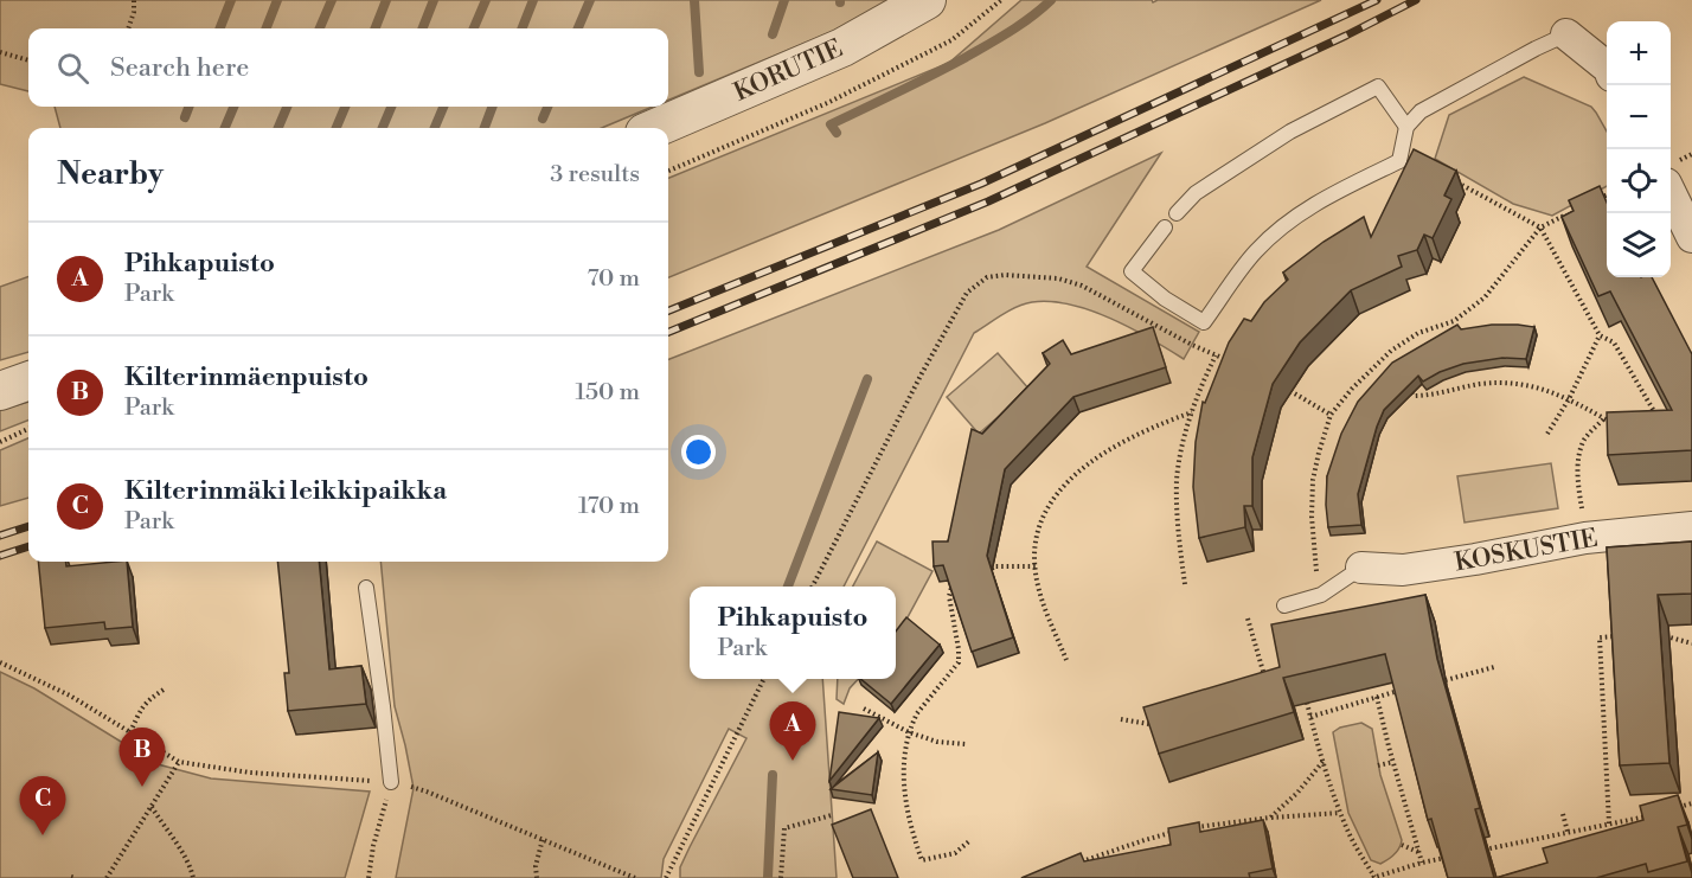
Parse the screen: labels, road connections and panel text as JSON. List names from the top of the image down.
{
  "streets": {
    "street": ["KORUTIE", "KOSKUSTIE"]
  },
  "page": {
    "map_buttons": ["+", "−"],
    "search": "Search here",
    "heading": ["Nearby", "3 results"],
    "list": [
      {
        "mark": "A",
        "name": "Pihkapuisto",
        "note": "Park",
        "value": "70 m"
      },
      {
        "mark": "B",
        "name": "Kilterinmäenpuisto",
        "note": "Park",
        "value": "150 m"
      },
      {
        "mark": "C",
        "name": "Kilterinmäki leikkipaikka",
        "note": "Park",
        "value": "170 m"
      }
    ],
    "popup": ["Pihkapuisto", "Park"],
    "pins": ["A", "B", "C"]
  }
}
